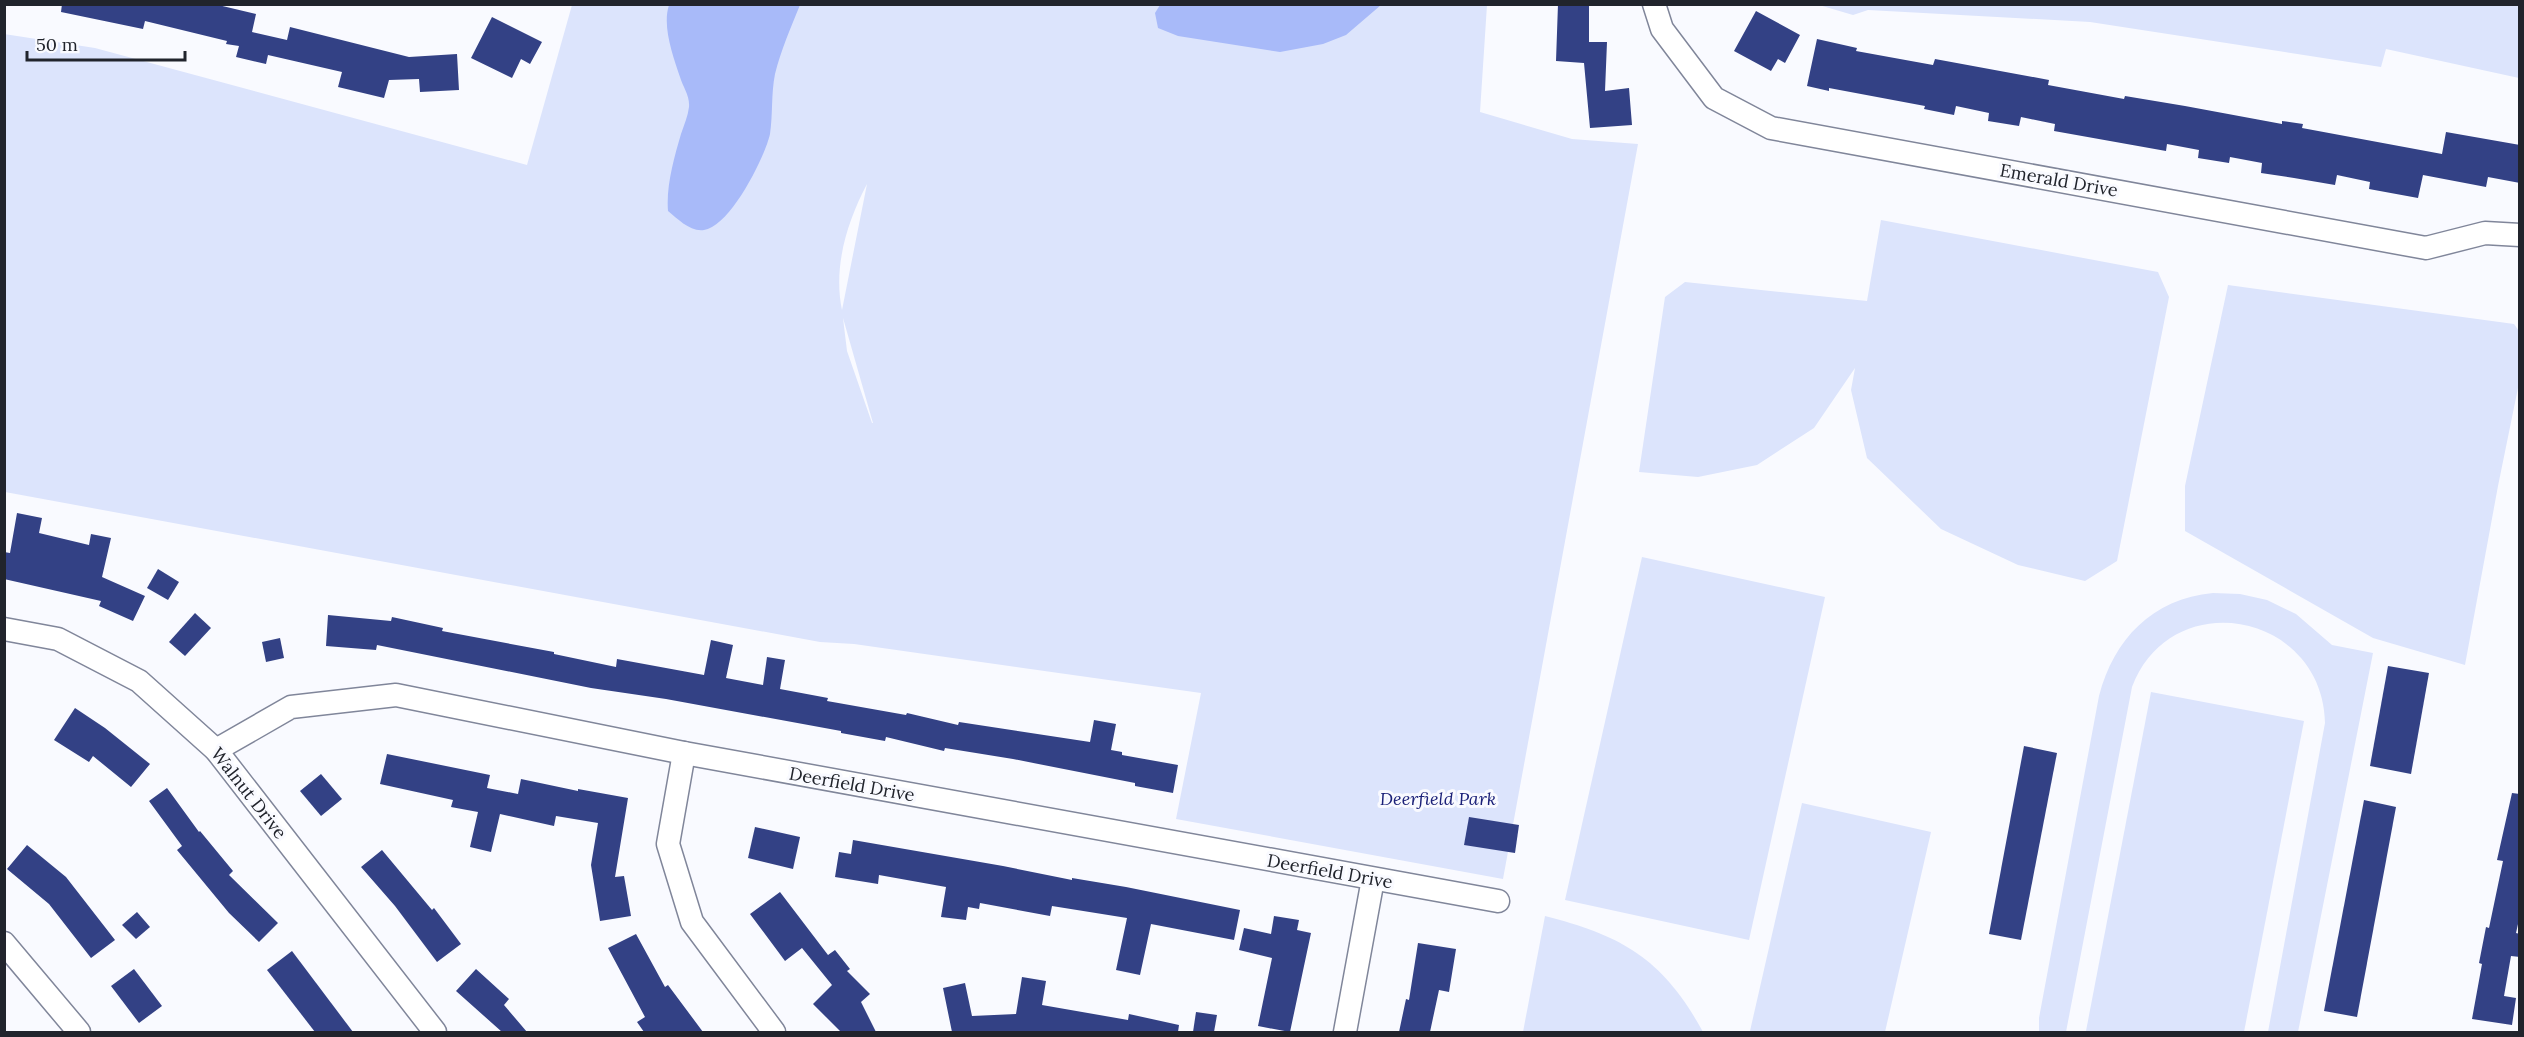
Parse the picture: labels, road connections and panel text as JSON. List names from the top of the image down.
{
  "streets": {
    "street": ["Emerald Drive", "Deerfield Drive", "Walnut Drive"]
  },
  "crossings": [
    ["Deerfield Drive", "Walnut Drive"]
  ],
  "parks": ["Deerfield Park"],
  "scale_bar": "50 m"
}
